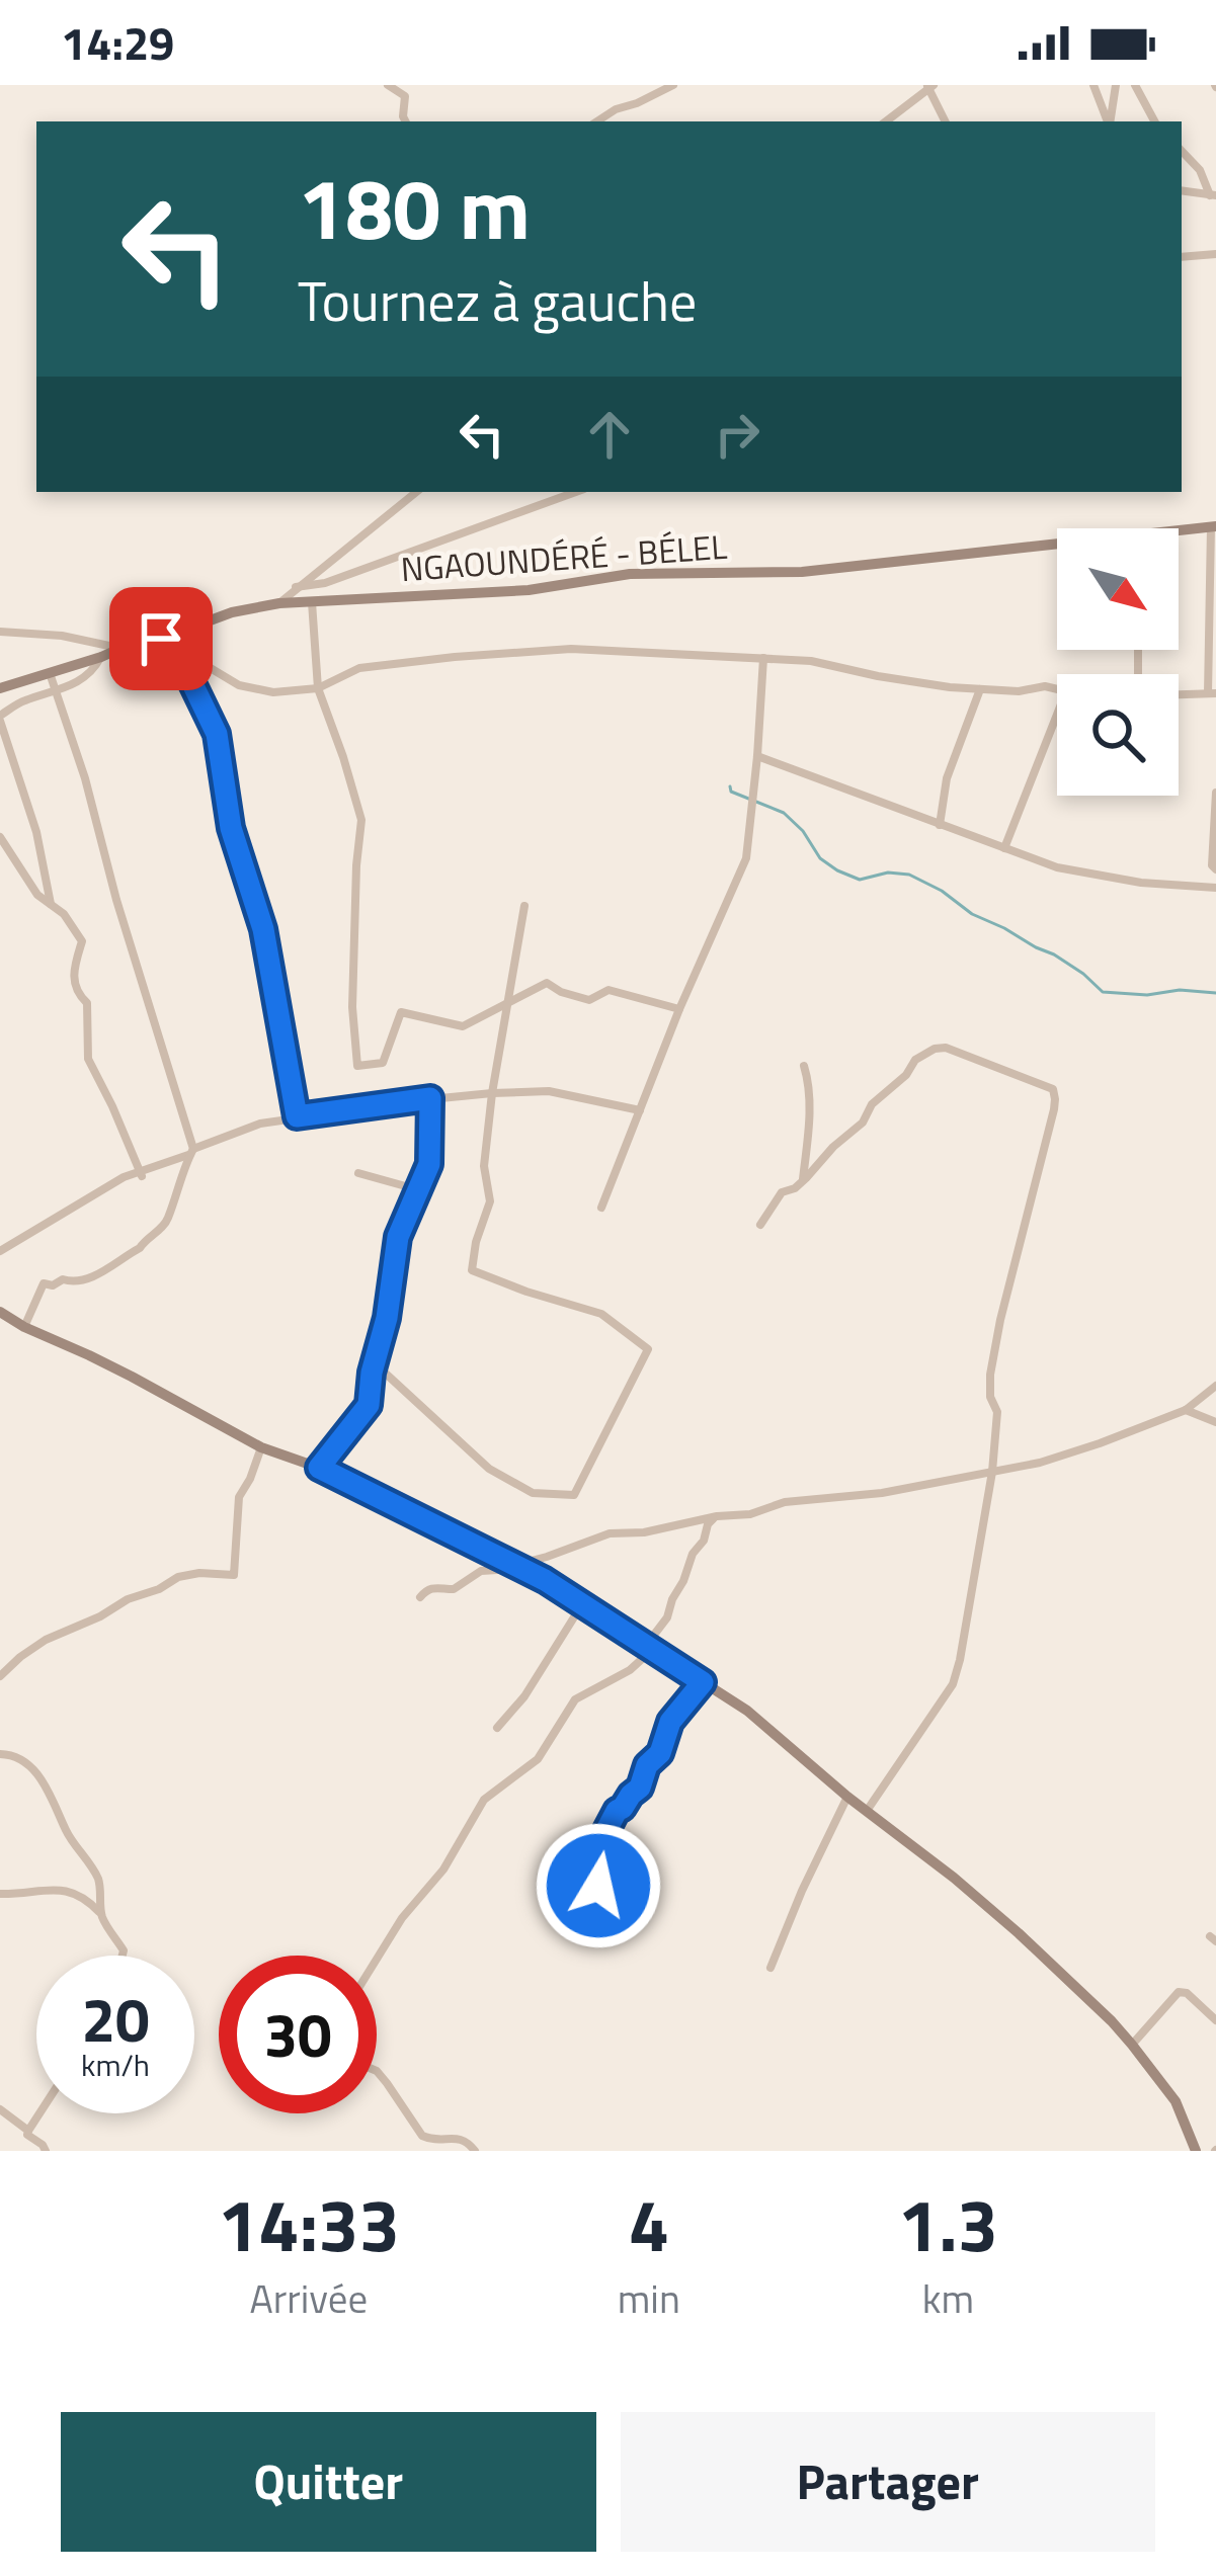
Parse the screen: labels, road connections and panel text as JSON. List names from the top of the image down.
{
  "streets": {
    "street": ["NGAOUNDÉRÉ - BÉLEL"]
  },
  "north": "bottom right",
  "page": {
    "status": "14:29",
    "turn": ["180 m", "Tournez à gauche"],
    "speed": "20 km/h",
    "limit": "30",
    "eta": [
      "14:33",
      "Arrivée",
      "4",
      "min",
      "1.3",
      "km"
    ],
    "buttons": ["Quitter", "Partager"]
  }
}
